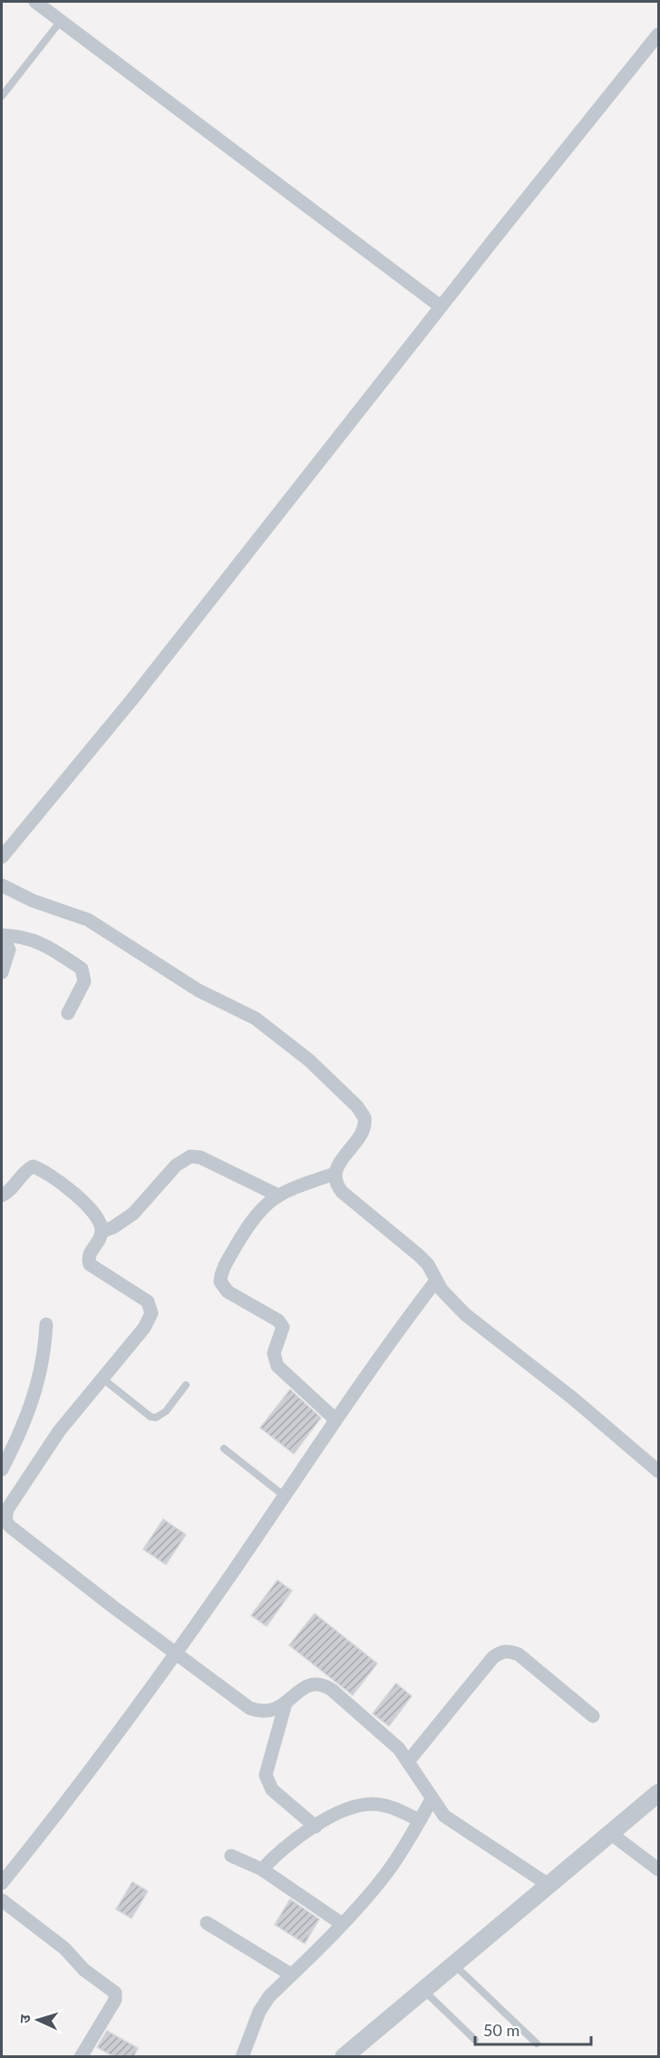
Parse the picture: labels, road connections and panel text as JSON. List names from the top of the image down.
{
  "scale_bar": "50 m",
  "north": "left"
}
